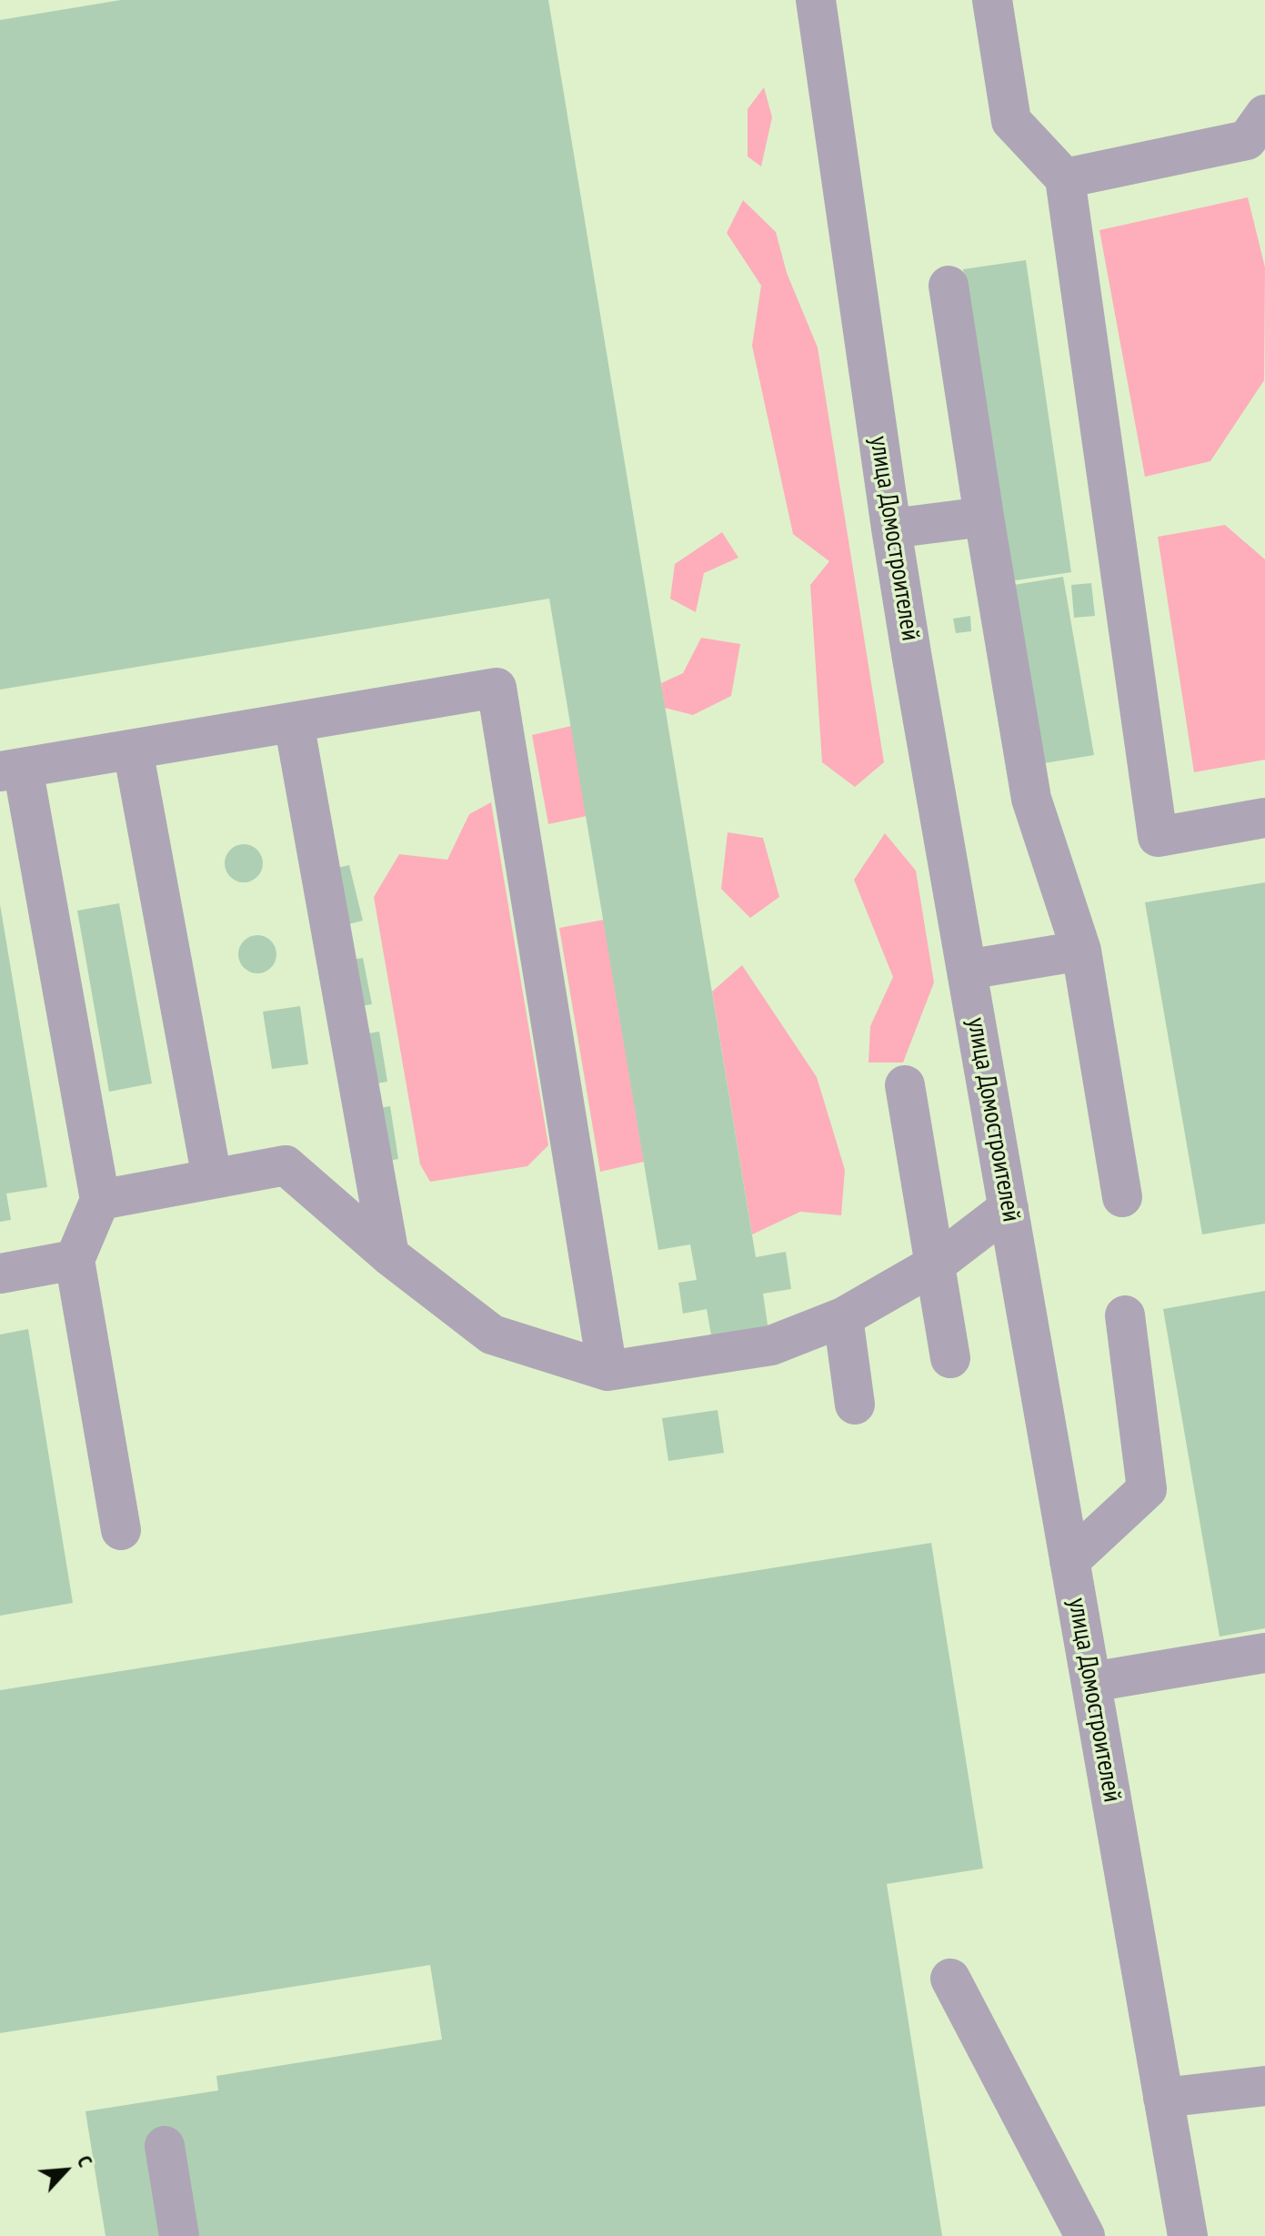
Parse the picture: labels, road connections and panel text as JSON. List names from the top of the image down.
{
  "streets": {
    "street": ["улица Домостроителей"]
  },
  "north": "top right"
}
